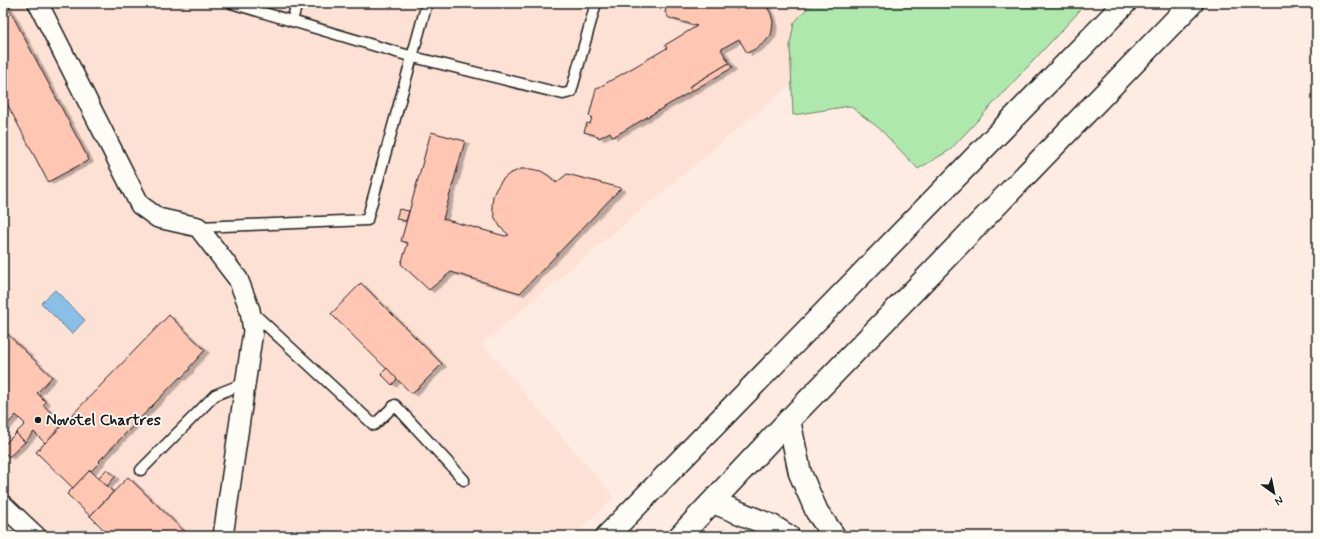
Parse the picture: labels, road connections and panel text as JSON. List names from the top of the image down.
{
  "places": ["Novotel Chartres"],
  "north": "bottom right"
}
